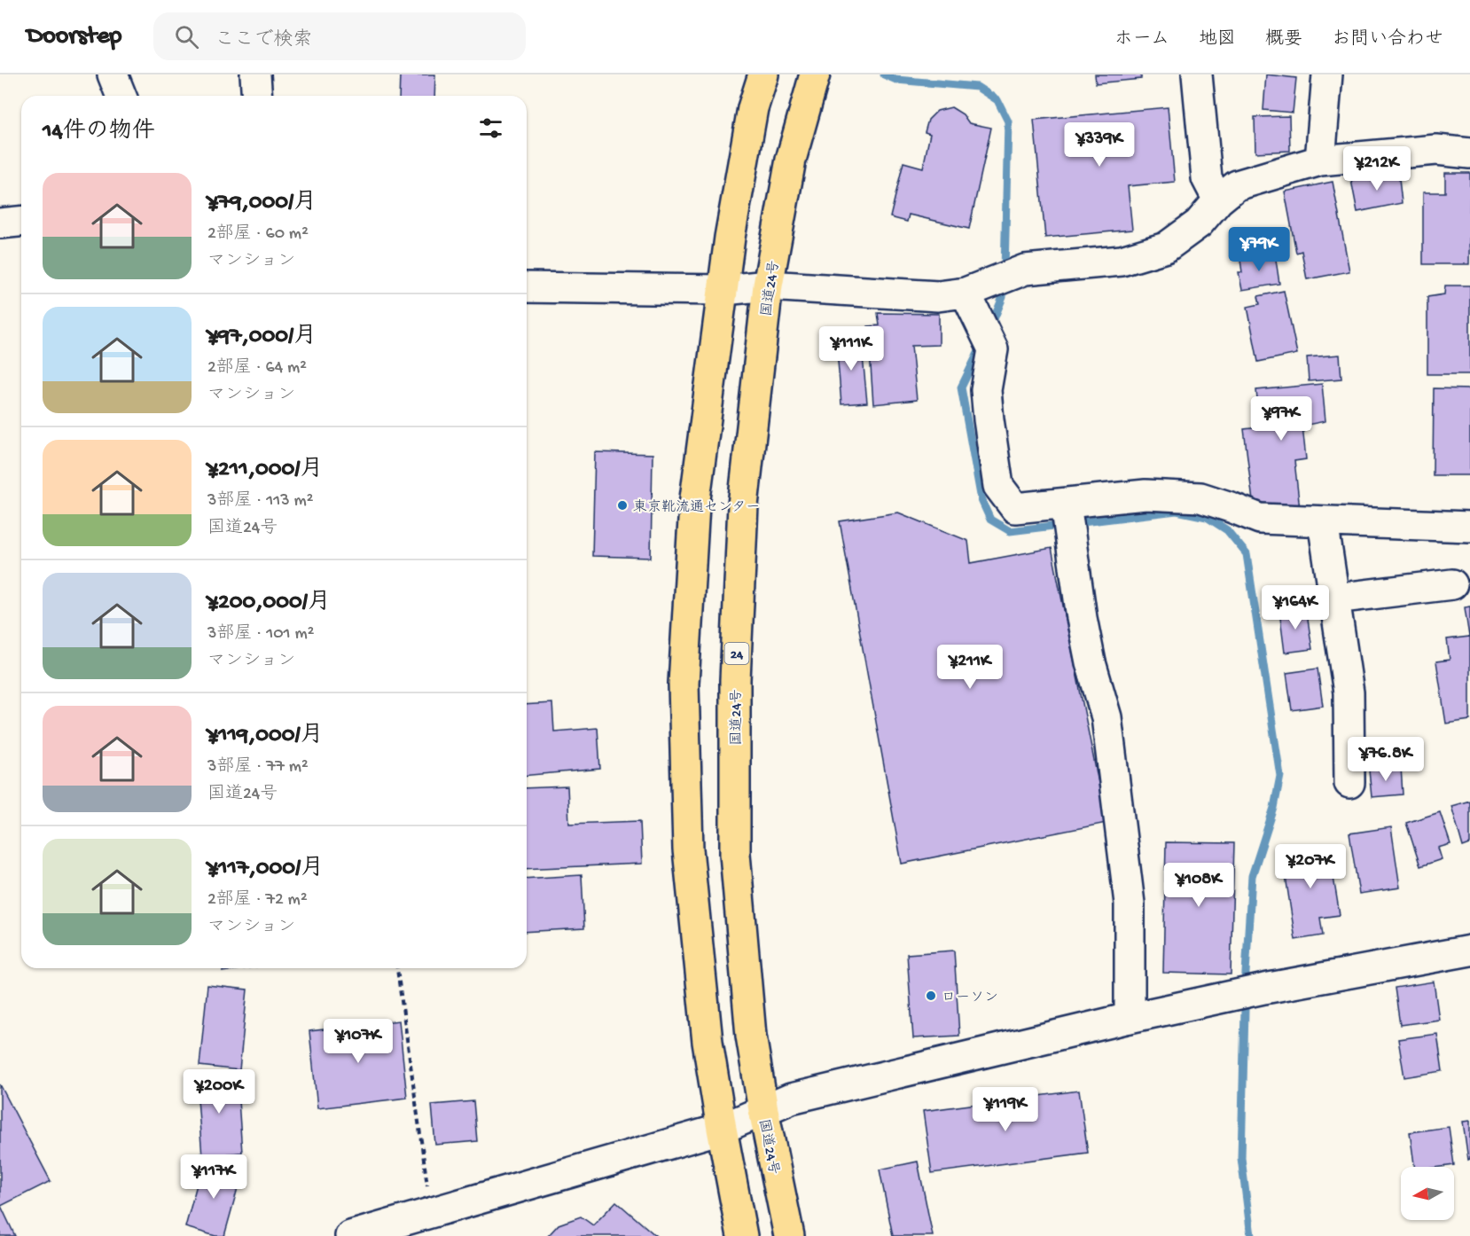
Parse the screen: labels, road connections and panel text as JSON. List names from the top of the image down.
{
  "streets": {
    "highway": ["国道24号", "24"]
  },
  "places": ["東京靴流通センター", "ローソン"],
  "north": "left",
  "page": {
    "header": "Doorstep",
    "search": "ここで検索",
    "nav": [
      "ホーム",
      "地図",
      "概要",
      "お問い合わせ"
    ],
    "heading": "14件の物件",
    "price": [
      "¥339K",
      "¥212K",
      "¥79K",
      "¥111K",
      "¥97K",
      "¥164K",
      "¥211K",
      "¥76.8K",
      "¥207K",
      "¥108K",
      "¥107K",
      "¥200K",
      "¥119K",
      "¥117K"
    ],
    "list": [
      {
        "name": "¥79,000/月",
        "note": "2部屋 · 60 m² · マンション"
      },
      {
        "name": "¥97,000/月",
        "note": "2部屋 · 64 m² · マンション"
      },
      {
        "name": "¥211,000/月",
        "note": "3部屋 · 113 m² · 国道24号"
      },
      {
        "name": "¥200,000/月",
        "note": "3部屋 · 101 m² · マンション"
      },
      {
        "name": "¥119,000/月",
        "note": "3部屋 · 77 m² · 国道24号"
      },
      {
        "name": "¥117,000/月",
        "note": "2部屋 · 72 m² · マンション"
      }
    ]
  }
}
